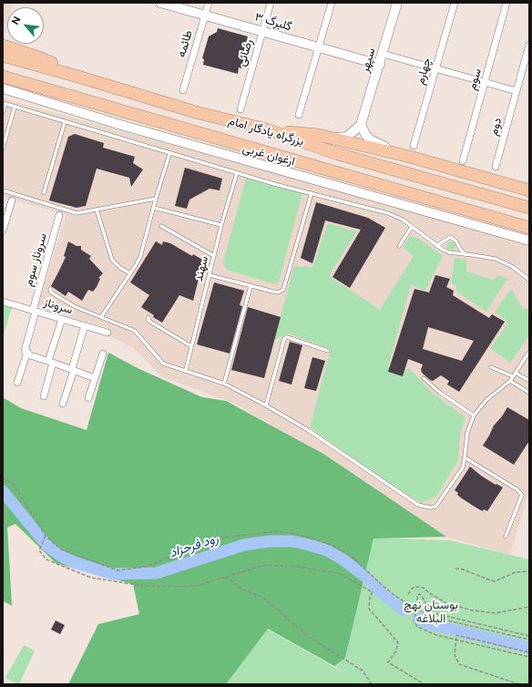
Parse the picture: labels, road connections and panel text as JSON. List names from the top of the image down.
{
  "streets": {
    "highway": ["بزرگراه یادگار امام"],
    "street": [
      "گلبرگ ۳",
      "طائمه",
      "رضائی",
      "سپهر",
      "چهارم",
      "سوم",
      "دوم",
      "ارغوان غربی",
      "سروناز سوم",
      "سروناز"
    ],
    "lane": ["سهند"]
  },
  "crossings": [
    ["گلبرگ ۳", "طائمه"],
    ["گلبرگ ۳", "رضائی"],
    ["گلبرگ ۳", "سپهر"],
    ["سروناز سوم", "سروناز"]
  ],
  "water": ["رود فرحزاد"],
  "parks": ["بوستان نهج البلاغه"],
  "north": "top left"
}
